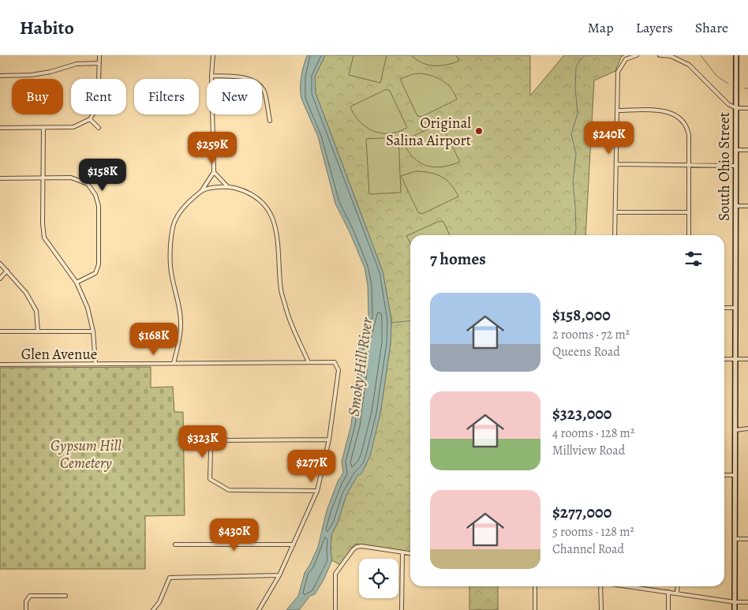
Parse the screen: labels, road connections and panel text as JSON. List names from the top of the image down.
{
  "streets": {
    "main road": ["South Ohio Street"],
    "street": ["Glen Avenue"]
  },
  "water": ["Smoky Hill River"],
  "parks": ["Gypsum Hill Cemetery"],
  "places": ["Original Salina Airport"],
  "page": {
    "header": "Habito",
    "nav": ["Map", "Layers", "Share"],
    "chip": [
      "Buy",
      "Rent",
      "Filters",
      "New"
    ],
    "price": [
      "$240K",
      "$259K",
      "$158K",
      "$168K",
      "$323K",
      "$277K",
      "$430K"
    ],
    "heading": "7 homes",
    "list": [
      {
        "name": "$158,000",
        "note": "2 rooms · 72 m² · Queens Road"
      },
      {
        "name": "$323,000",
        "note": "4 rooms · 128 m² · Millview Road"
      },
      {
        "name": "$277,000",
        "note": "5 rooms · 128 m² · Channel Road"
      }
    ]
  }
}
